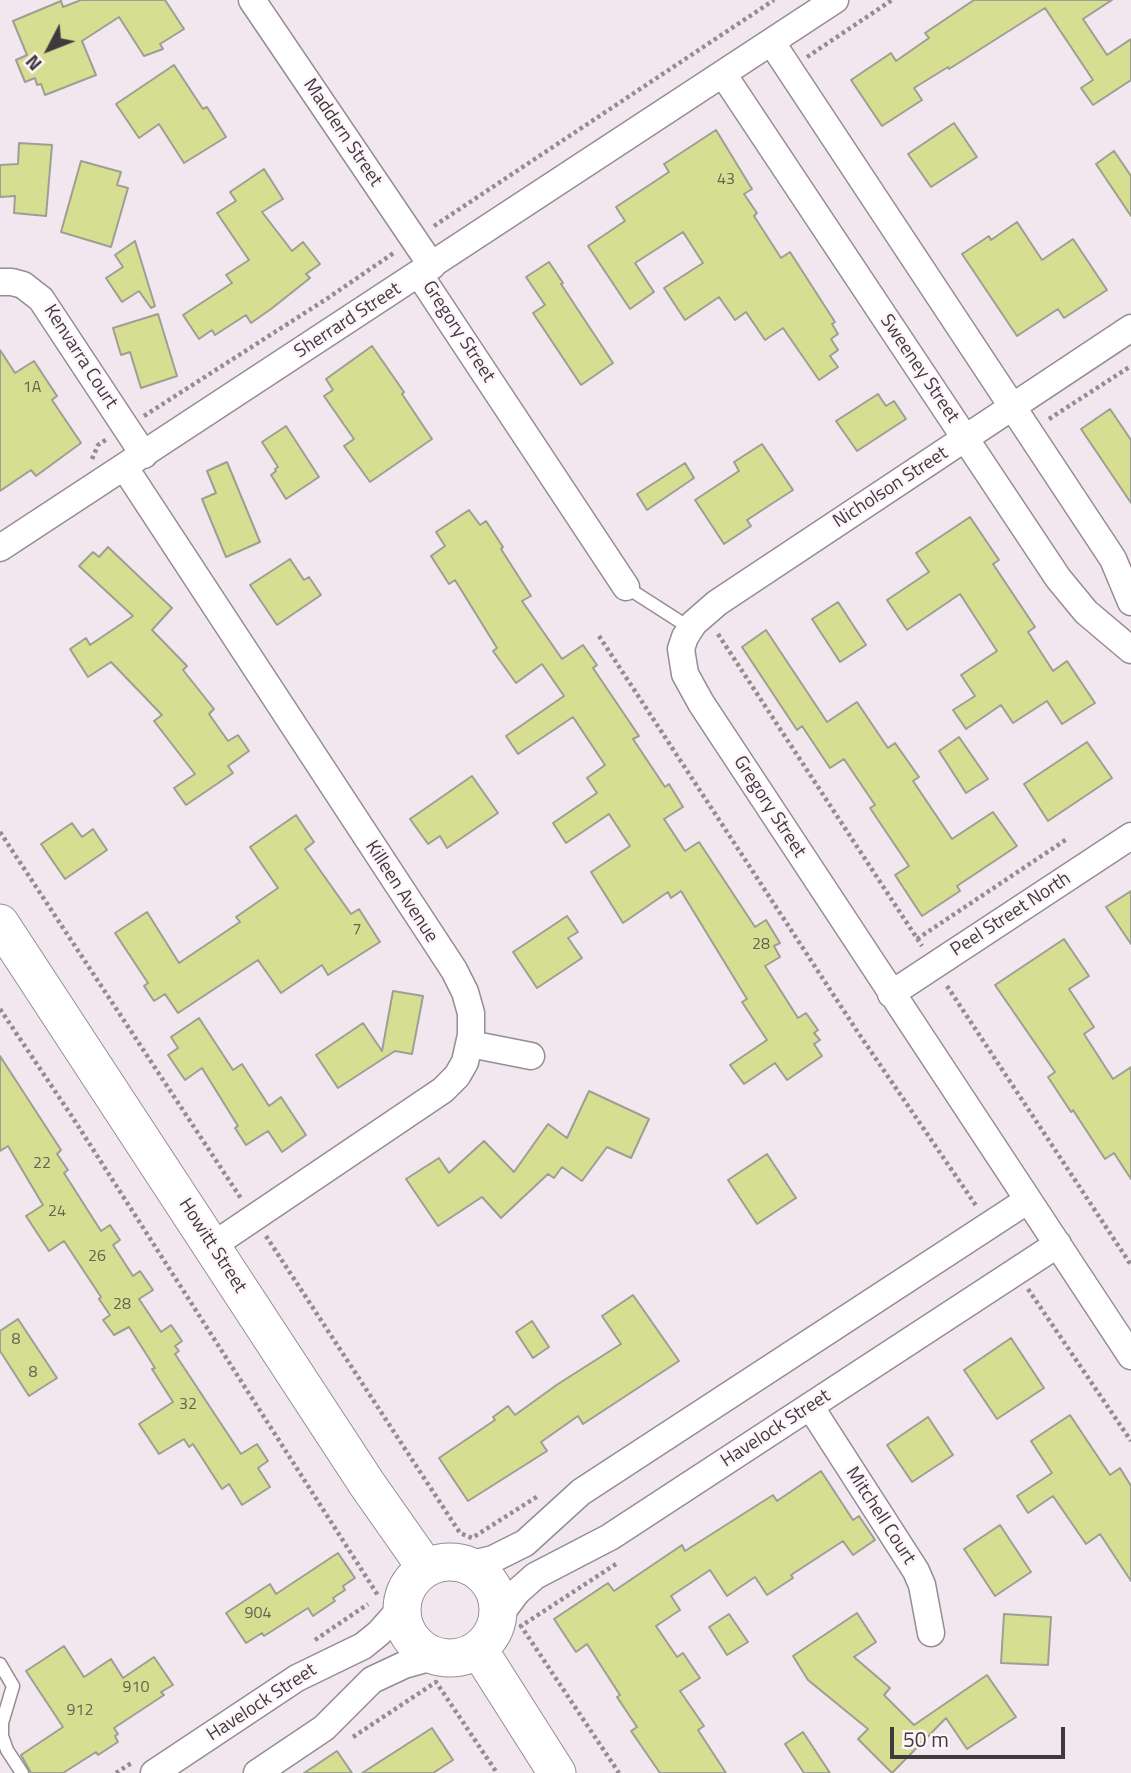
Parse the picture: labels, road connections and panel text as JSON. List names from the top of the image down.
{
  "streets": {
    "street": [
      "Maddern Street",
      "Sherrard Street",
      "Gregory Street",
      "Kenvarra Court",
      "Sweeney Street",
      "Nicholson Street",
      "Killeen Avenue",
      "Peel Street North",
      "Howitt Street",
      "Havelock Street",
      "Mitchell Court"
    ]
  },
  "crossings": [
    ["Maddern Street", "Sherrard Street"],
    ["Maddern Street", "Gregory Street"],
    ["Sherrard Street", "Gregory Street"],
    ["Sherrard Street", "Kenvarra Court"],
    ["Sherrard Street", "Sweeney Street"],
    ["Sherrard Street", "Killeen Avenue"],
    ["Gregory Street", "Nicholson Street"],
    ["Gregory Street", "Peel Street North"],
    ["Gregory Street", "Havelock Street"],
    ["Kenvarra Court", "Killeen Avenue"],
    ["Sweeney Street", "Nicholson Street"],
    ["Killeen Avenue", "Howitt Street"],
    ["Havelock Street", "Mitchell Court"]
  ],
  "house_numbers": [
    "43",
    "1A",
    "7",
    "28",
    "22",
    "24",
    "26",
    "28",
    "8",
    "8",
    "32",
    "904",
    "910",
    "912"
  ],
  "scale_bar": "50 m",
  "north": "bottom left"
}
